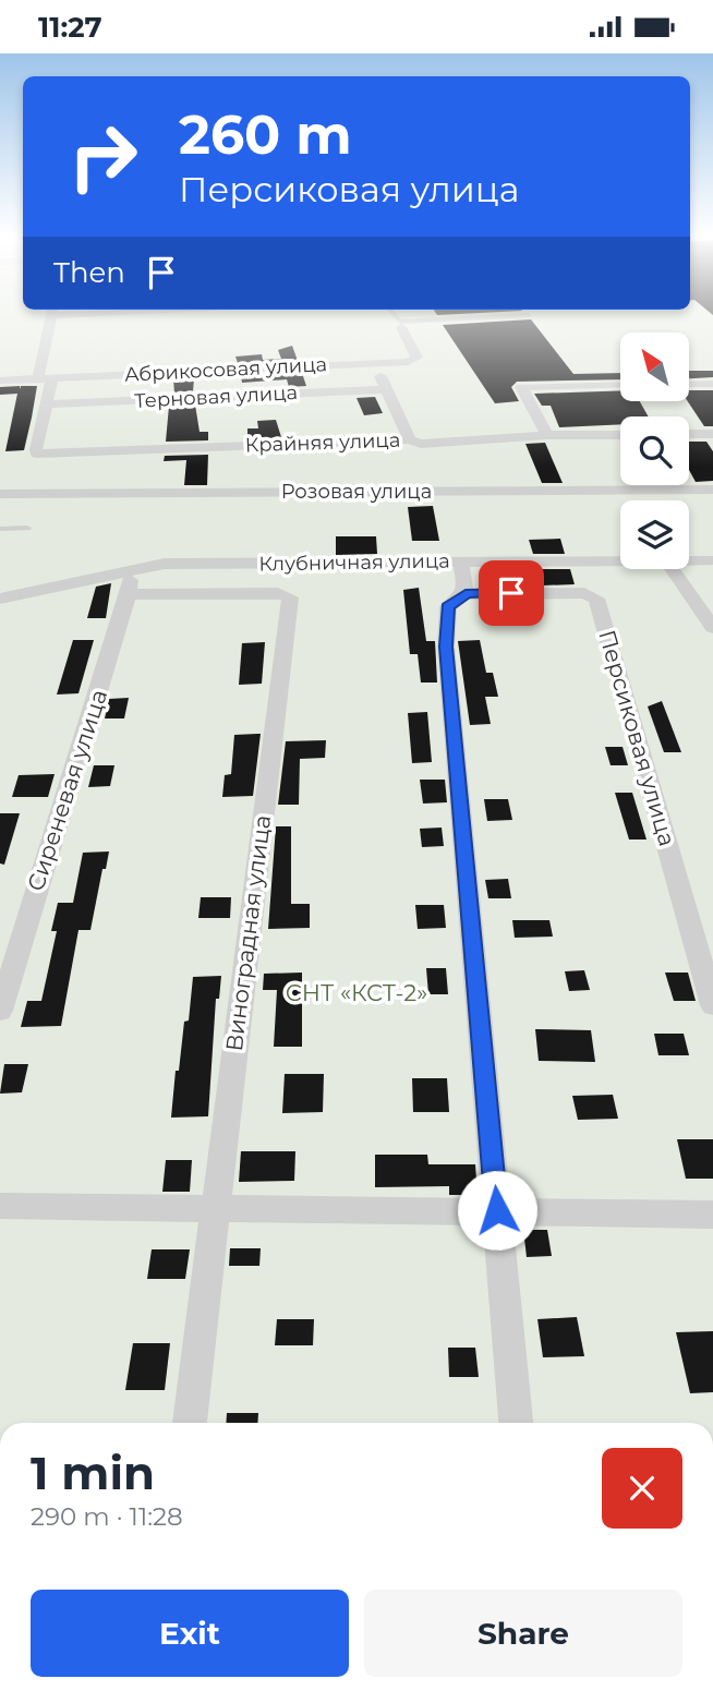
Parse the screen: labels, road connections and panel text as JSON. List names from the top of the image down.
{
  "streets": {
    "street": [
      "Абрикосовая улица",
      "Терновая улица",
      "Крайняя улица",
      "Розовая улица",
      "Клубничная улица",
      "Персиковая улица",
      "Сиреневая улица",
      "Виноградная улица"
    ]
  },
  "crossings": [
    ["Терновая улица", "Крайняя улица"],
    ["Клубничная улица", "Сиреневая улица"],
    ["Клубничная улица", "Виноградная улица"],
    ["Сиреневая улица", "Виноградная улица"]
  ],
  "parks": ["СНТ «КСТ-2»"],
  "north": "top left",
  "page": {
    "status": "11:27",
    "turn": ["260 m", "Персиковая улица"],
    "then": "Then",
    "heading": ["1 min", "290 m · 11:28"],
    "buttons": ["Exit", "Share"]
  }
}
